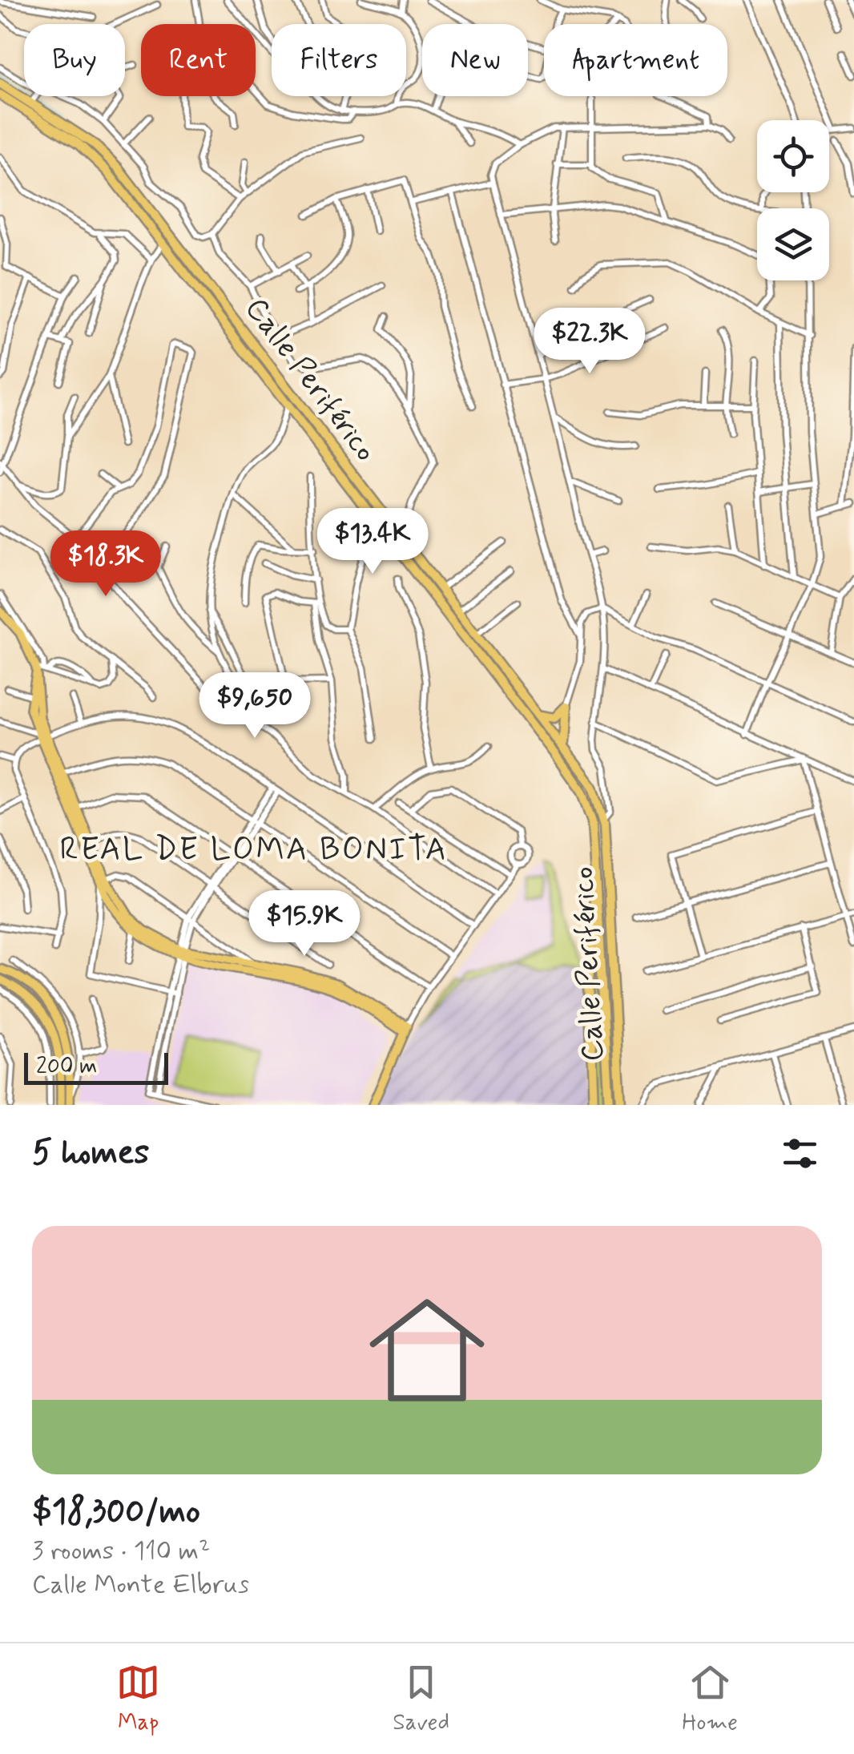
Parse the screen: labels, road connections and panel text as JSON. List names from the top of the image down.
{
  "streets": {
    "highway": ["Calle Periférico"]
  },
  "districts": ["REAL DE LOMA BONITA"],
  "scale_bar": "200 m",
  "page": {
    "chip": [
      "Buy",
      "Rent",
      "Filters",
      "New",
      "Apartment"
    ],
    "price": [
      "$22.3K",
      "$13.4K",
      "$18.3K",
      "$9,650",
      "$15.9K"
    ],
    "scale": "200 m",
    "heading": "5 homes",
    "list": [
      {
        "name": "$18,300/mo",
        "note": "3 rooms · 110 m² · Calle Monte Elbrus"
      }
    ],
    "tabs": ["Map", "Saved", "Home"]
  }
}
